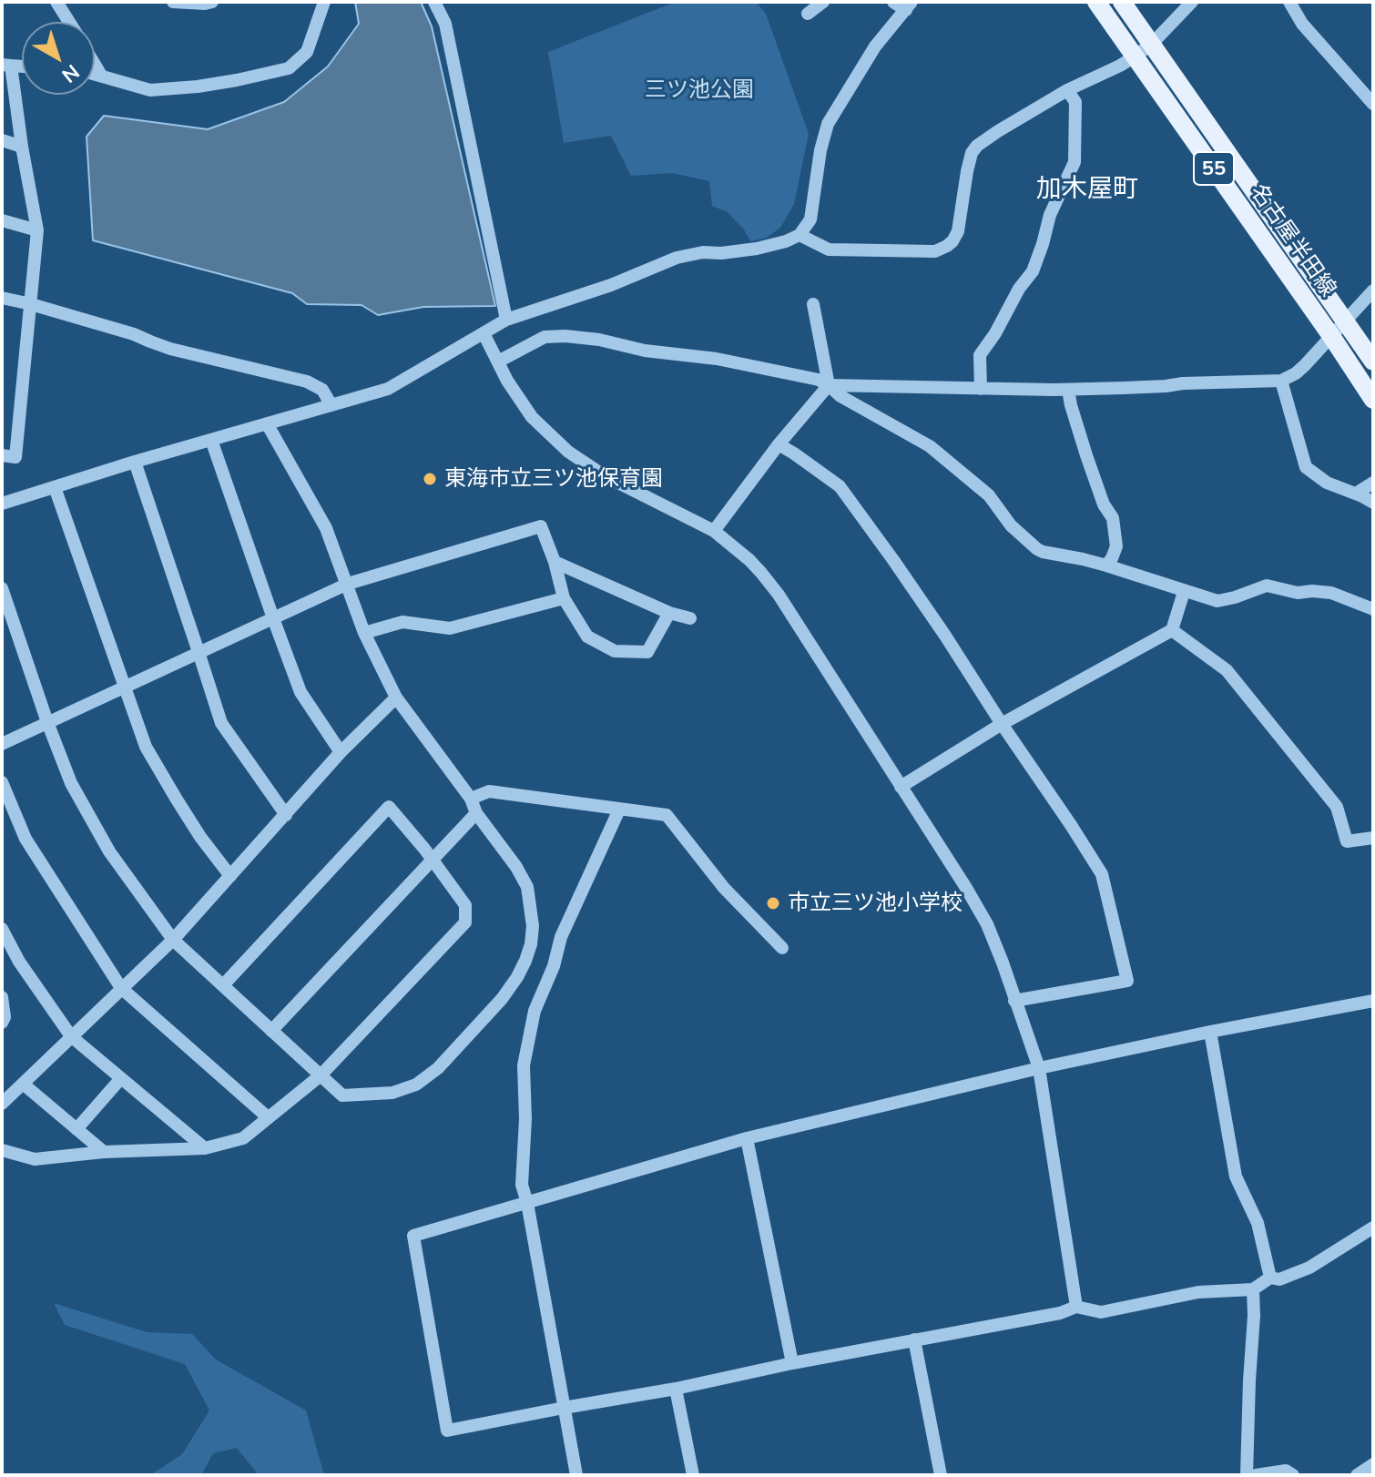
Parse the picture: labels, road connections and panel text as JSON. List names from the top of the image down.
{
  "streets": {
    "main road": ["55", "名古屋半田線"]
  },
  "districts": ["加木屋町"],
  "parks": ["三ツ池公園"],
  "places": ["東海市立三ツ池保育園", "市立三ツ池小学校"],
  "north": "bottom right"
}
